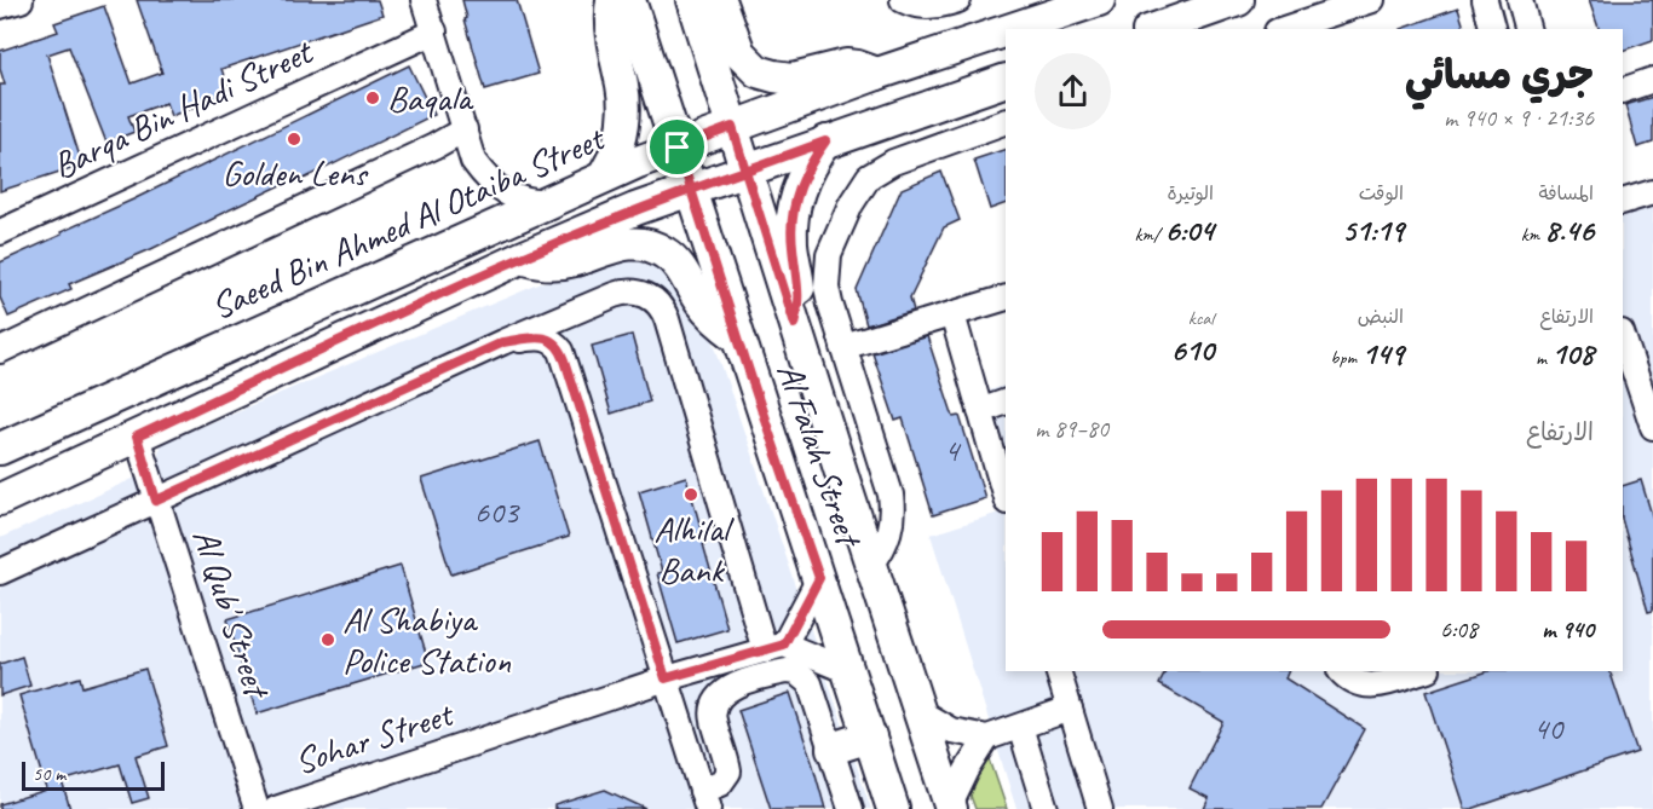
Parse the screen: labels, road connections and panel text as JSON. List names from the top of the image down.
{
  "streets": {
    "main road": ["Saeed Bin Ahmed Al Otaiba Street", "Al Falah Street"],
    "street": ["Barqa Bin Hadi Street", "Al Qub' Street", "Sohar Street"]
  },
  "crossings": [
    ["Saeed Bin Ahmed Al Otaiba Street", "Al Falah Street"]
  ],
  "places": [
    "Baqala",
    "Golden Lens",
    "Alhilal Bank",
    "Al Shabiya Police Station"
  ],
  "house_numbers": ["4", "603", "40"],
  "scale_bar": "50 m",
  "page": {
    "heading": ["جري مسائي", "21:36 · 9 × 940 m"],
    "stats": [
      ["المسافة", "8.46 km"],
      ["الوقت", "51:19"],
      ["الوتيرة", "6:04 /km"],
      ["الارتفاع", "108 m"],
      ["النبض", "149 bpm"],
      ["kcal", "610"]
    ],
    "chart": ["الارتفاع", "80–89 m"],
    "list": [
      {
        "name": "940 m",
        "note": "6:08"
      }
    ],
    "scale": "50 m"
  }
}
